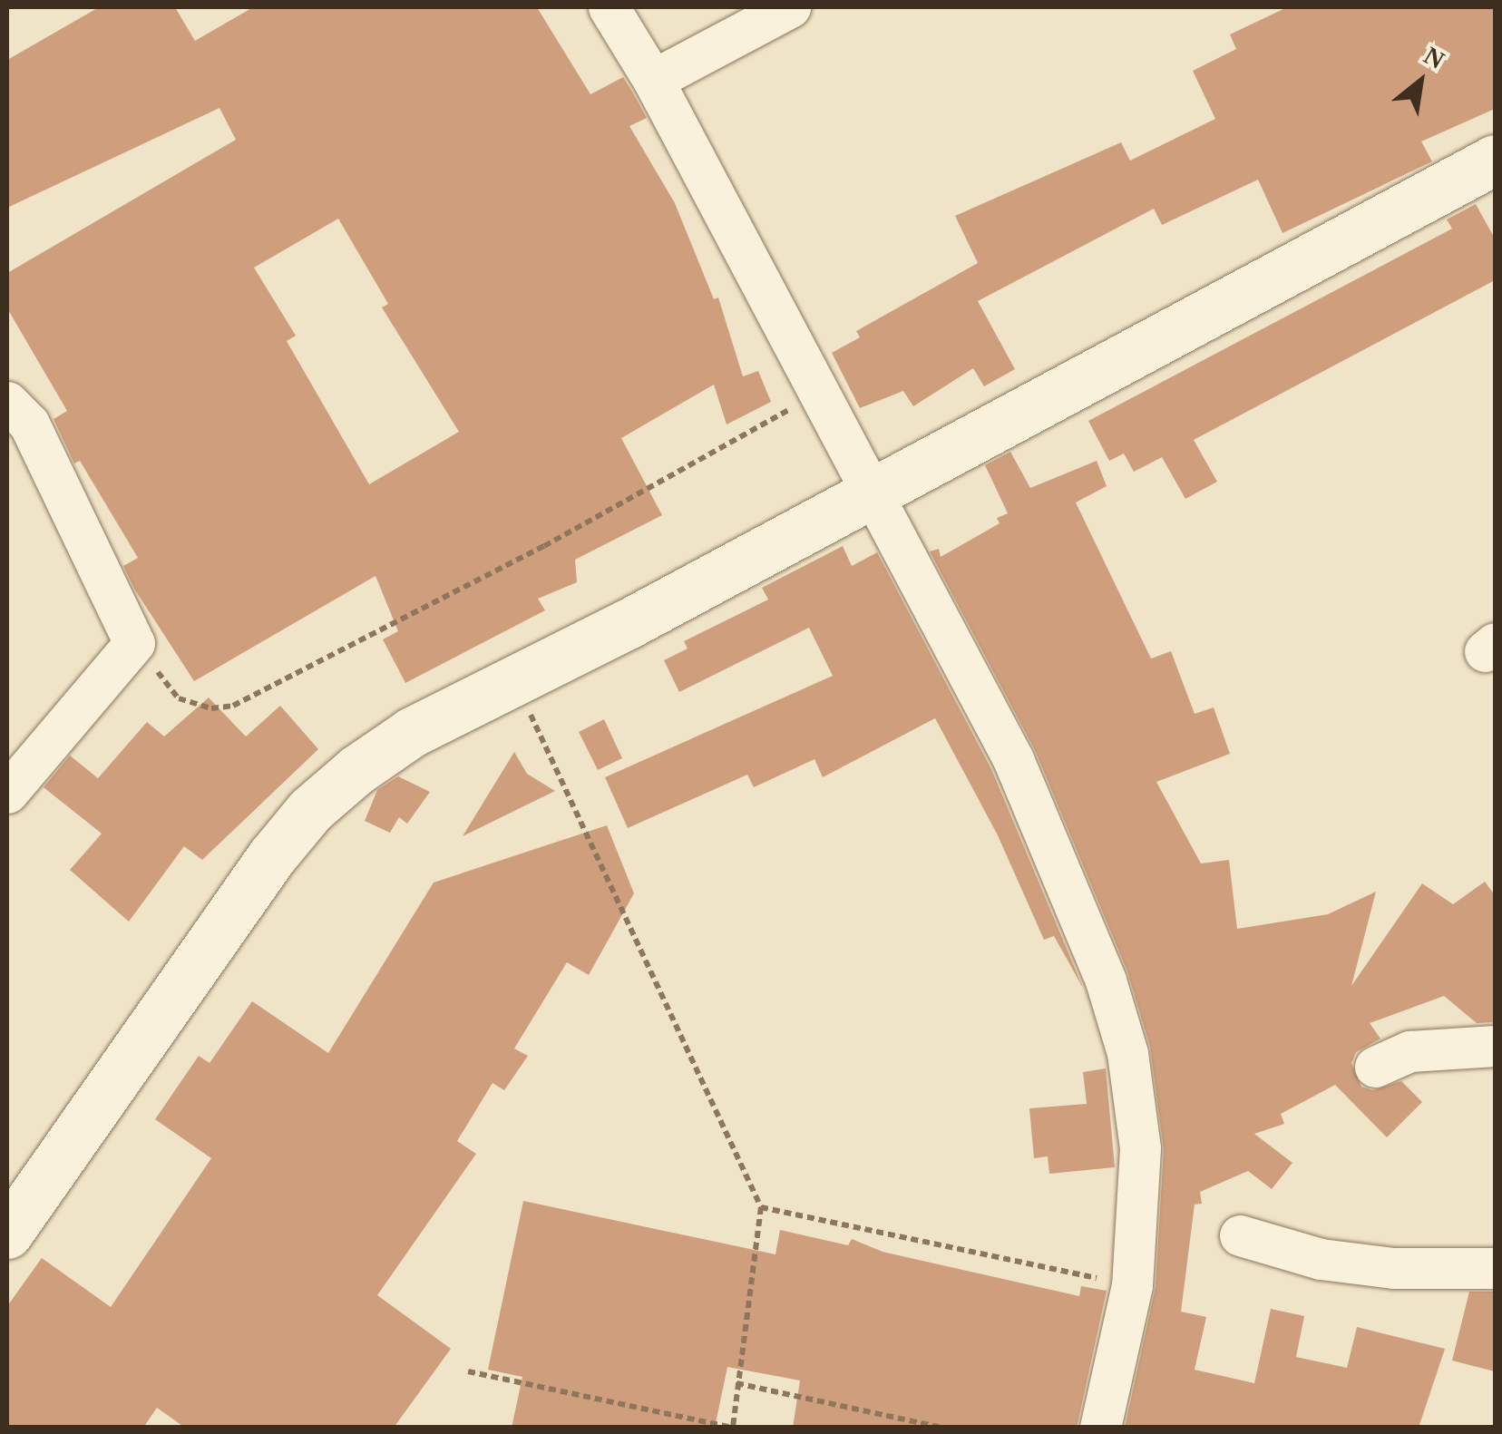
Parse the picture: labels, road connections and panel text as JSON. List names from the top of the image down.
{
  "north": "top right"
}
